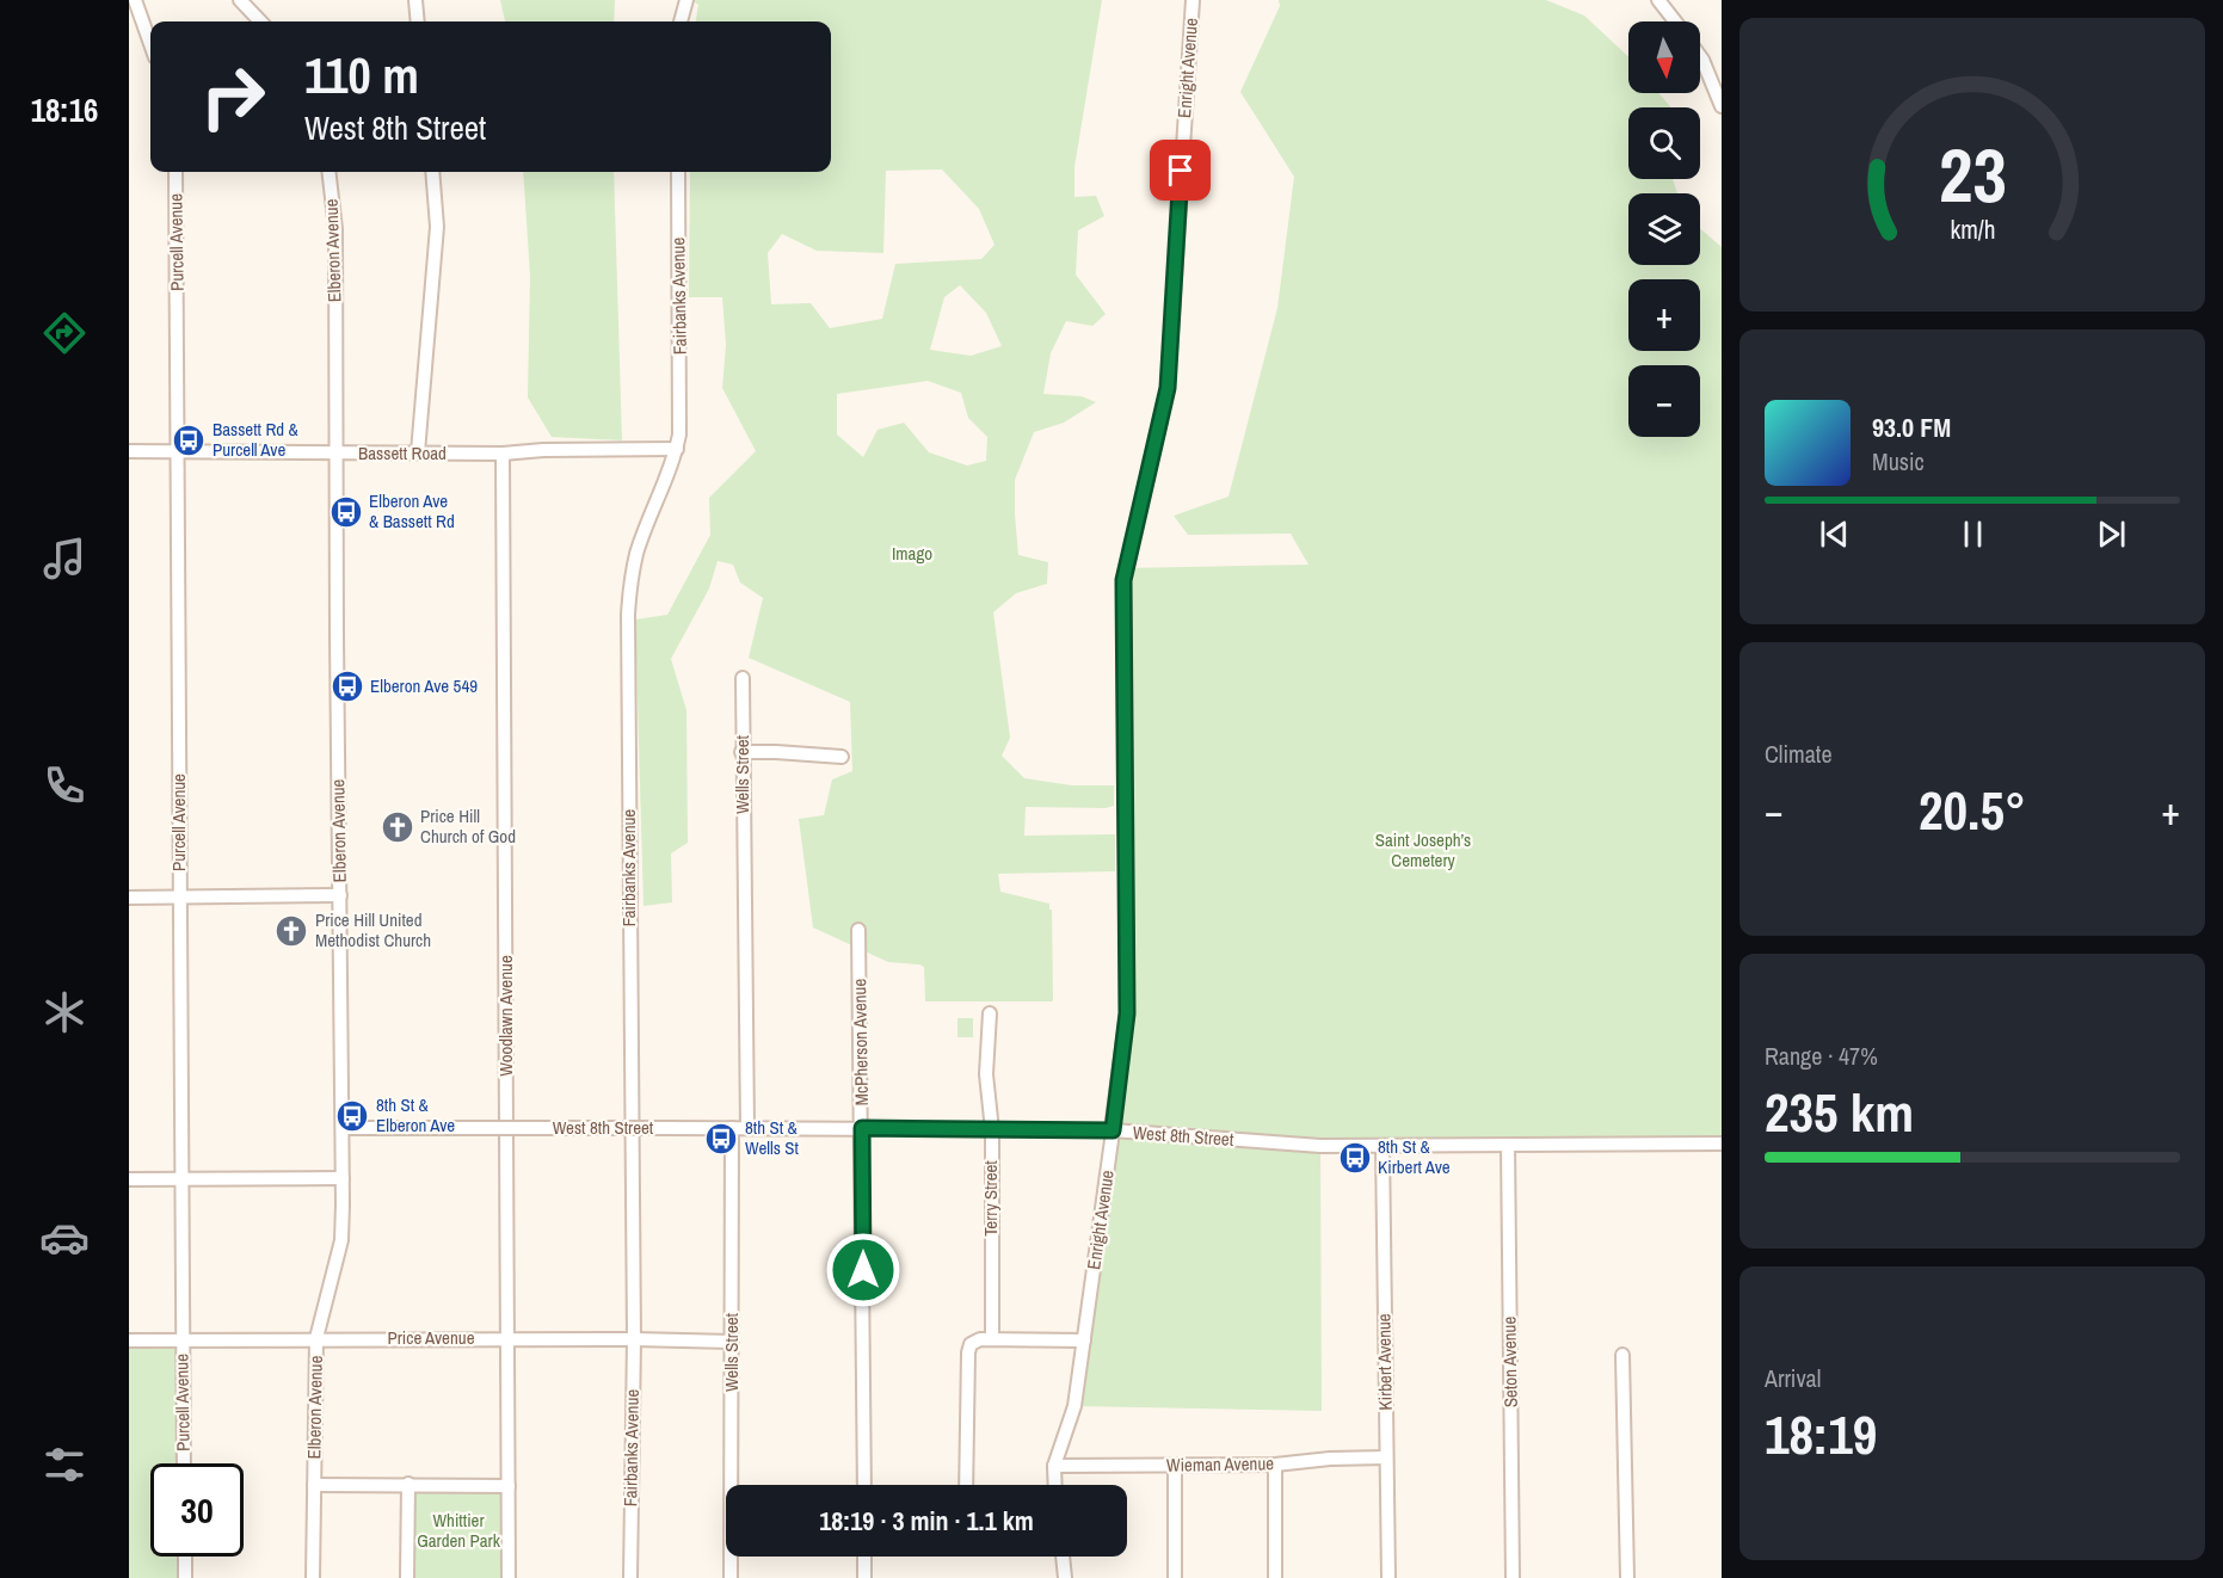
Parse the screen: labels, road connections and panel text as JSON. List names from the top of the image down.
{
  "streets": {
    "street": [
      "Enright Avenue",
      "Purcell Avenue",
      "Elberon Avenue",
      "Fairbanks Avenue",
      "Bassett Road",
      "Wells Street",
      "Woodlawn Avenue",
      "McPherson Avenue",
      "West 8th Street",
      "Terry Street",
      "Price Avenue",
      "Kirbert Avenue",
      "Seton Avenue",
      "Wieman Avenue"
    ]
  },
  "crossings": [
    ["Enright Avenue", "West 8th Street"],
    ["Enright Avenue", "Wieman Avenue"],
    ["Purcell Avenue", "Bassett Road"],
    ["Purcell Avenue", "Price Avenue"],
    ["Elberon Avenue", "Bassett Road"],
    ["Elberon Avenue", "West 8th Street"],
    ["Elberon Avenue", "Price Avenue"],
    ["Fairbanks Avenue", "Bassett Road"],
    ["Fairbanks Avenue", "Price Avenue"],
    ["Bassett Road", "Woodlawn Avenue"],
    ["Wells Street", "West 8th Street"],
    ["Wells Street", "Price Avenue"],
    ["Woodlawn Avenue", "Price Avenue"],
    ["McPherson Avenue", "West 8th Street"],
    ["West 8th Street", "Terry Street"],
    ["West 8th Street", "Kirbert Avenue"],
    ["West 8th Street", "Seton Avenue"],
    ["Kirbert Avenue", "Wieman Avenue"]
  ],
  "parks": ["Imago", "Saint Joseph’s Cemetery", "Whittier Garden Park"],
  "places": {
    "bus stop": [
      "Bassett Rd & Purcell Ave",
      "Elberon Ave & Bassett Rd",
      "Elberon Ave 549",
      "8th St & Elberon Ave",
      "8th St & Wells St",
      "8th St & Kirbert Ave"
    ],
    "church": ["Price Hill Church of God", "Price Hill United Methodist Church"]
  },
  "north": "bottom",
  "page": {
    "tabs": "18:16",
    "map_buttons": ["+", "−"],
    "turn": ["110 m", "West 8th Street"],
    "song": ["93.0 FM", "Music"],
    "tile": [
      "Climate",
      ["Range · 47%", "235 km"],
      ["Arrival", "18:19"]
    ],
    "heat": ["−", "20.5°", "+"],
    "limit": "30",
    "trip": "18:19 · 3 min · 1.1 km",
    "gauge": ["23", "km/h"]
  }
}
